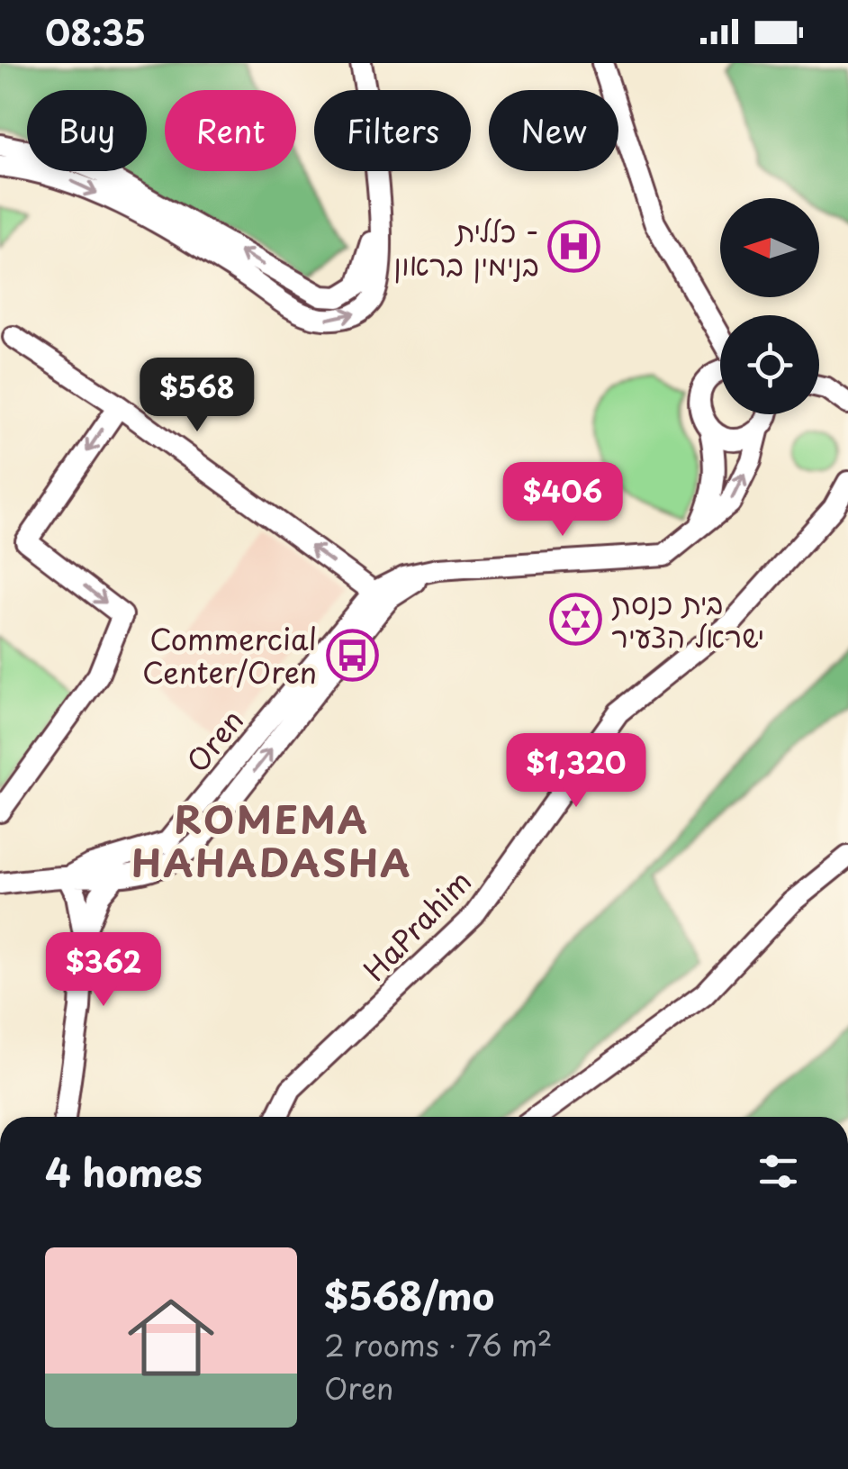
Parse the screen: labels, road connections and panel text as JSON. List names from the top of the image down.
{
  "streets": {
    "street": ["Oren", "HaPrahim"]
  },
  "districts": ["ROMEMA HAHADASHA"],
  "places": {
    "hospital": ["כללית - בנימין בראון"],
    "synagogue": ["בית כנסת ישראל הצעיר"],
    "bus stop": ["Commercial Center/Oren"]
  },
  "north": "left",
  "page": {
    "status": "08:35",
    "chip": [
      "Buy",
      "Rent",
      "Filters",
      "New"
    ],
    "price": [
      "$568",
      "$406",
      "$1,320",
      "$362"
    ],
    "heading": "4 homes",
    "list": [
      {
        "name": "$568/mo",
        "note": "2 rooms · 76 m² · Oren"
      }
    ]
  }
}
